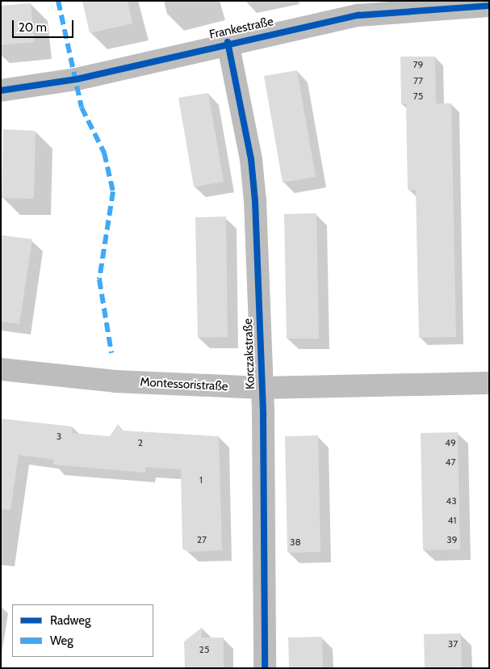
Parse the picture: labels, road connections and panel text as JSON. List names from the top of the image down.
{
  "streets": {
    "street": ["Frankestraße", "Korczakstraße", "Montessoristraße"]
  },
  "crossings": [
    ["Frankestraße", "Korczakstraße"],
    ["Korczakstraße", "Montessoristraße"]
  ],
  "house_numbers": [
    "79",
    "77",
    "75",
    "3",
    "2",
    "49",
    "47",
    "1",
    "43",
    "41",
    "27",
    "39",
    "38",
    "37",
    "25"
  ],
  "legend": ["Radweg", "Weg"],
  "scale_bar": "20 m"
}
